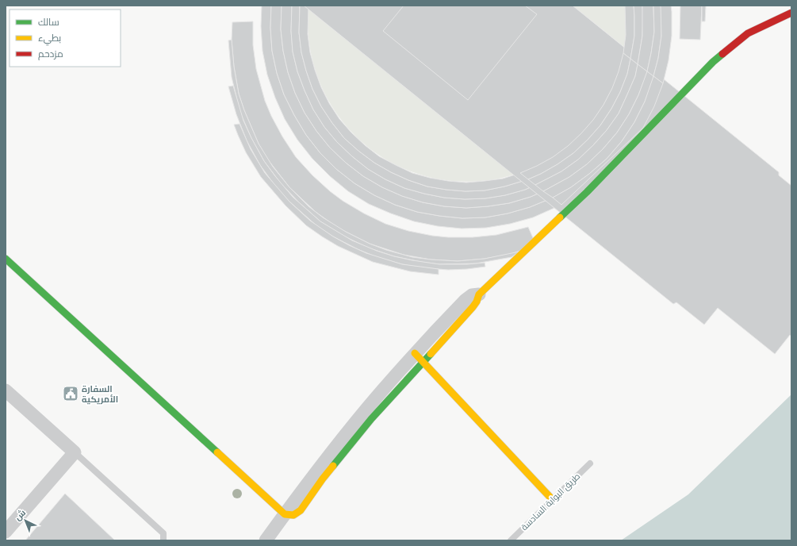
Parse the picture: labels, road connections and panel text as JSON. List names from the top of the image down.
{
  "streets": {
    "lane": ["طريق البوابة السادسة"]
  },
  "places": {
    "public building": ["السفارة الأمريكية"]
  },
  "legend": ["سالك", "بطيء", "مزدحم"],
  "north": "top left"
}
